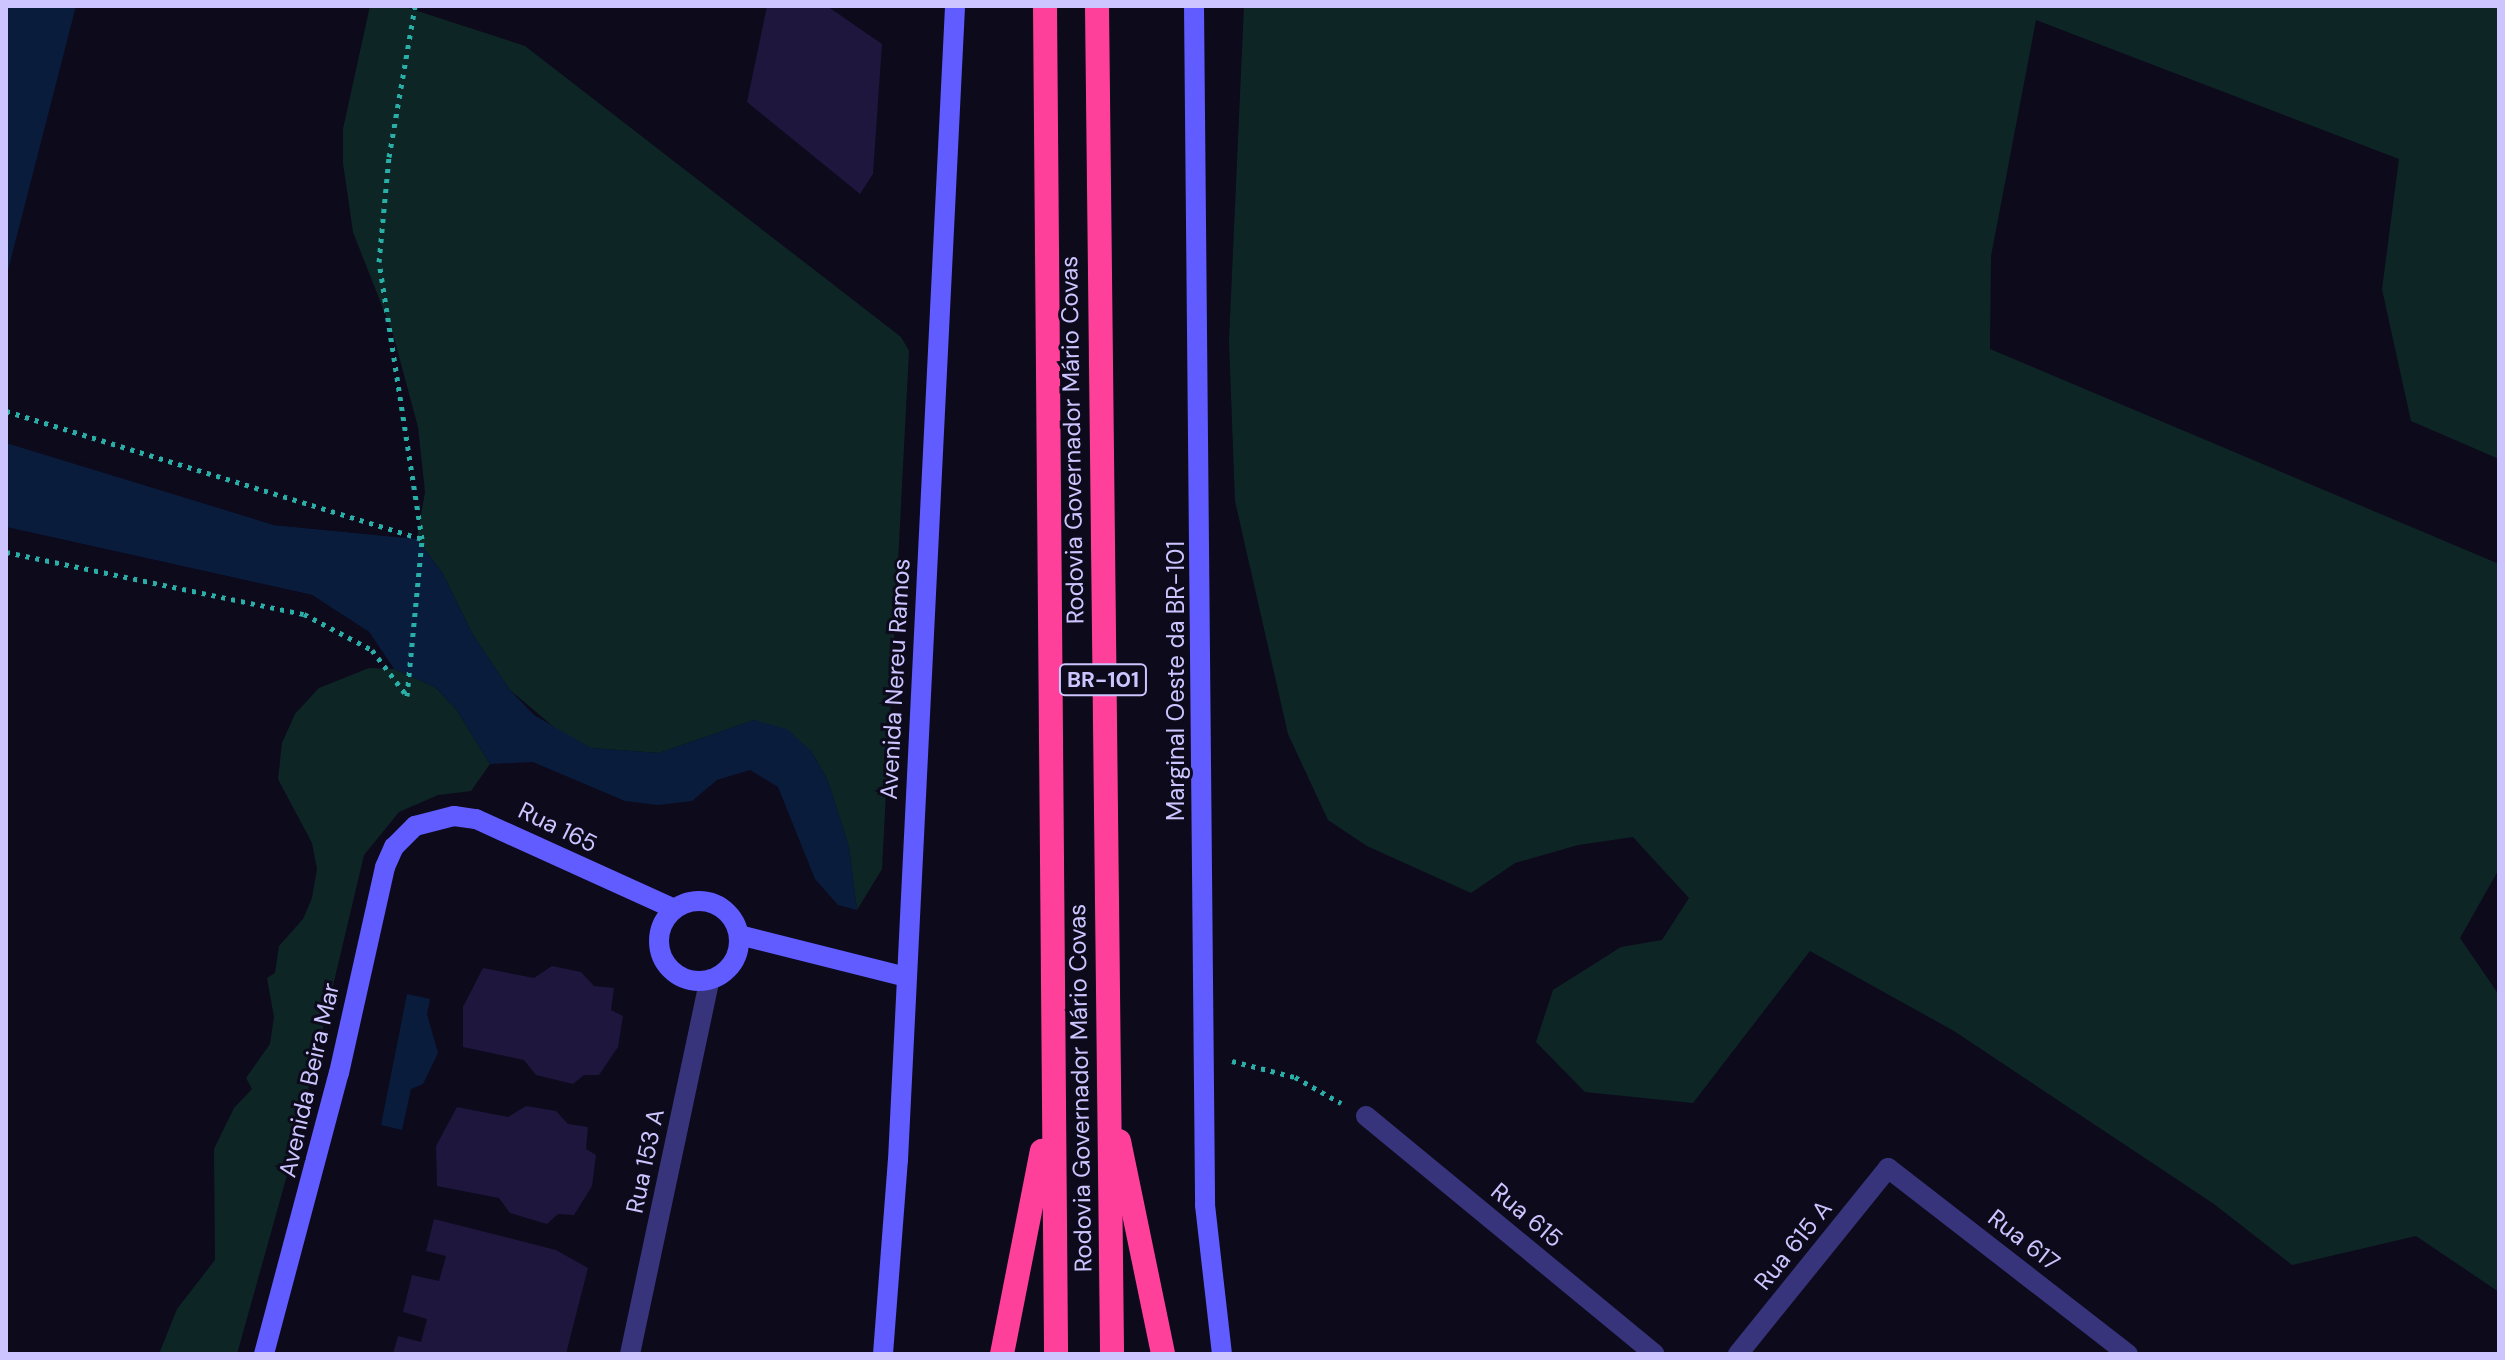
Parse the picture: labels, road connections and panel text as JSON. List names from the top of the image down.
{
  "streets": {
    "highway": ["Rodovia Governador Mário Covas", "BR-101"],
    "main road": [
      "Avenida Nereu Ramos",
      "Marginal Oeste da BR-101",
      "Rua 165",
      "Avenida Beira Mar"
    ],
    "street": [
      "Rua 153 A",
      "Rua 615",
      "Rua 617",
      "Rua 615 A"
    ]
  },
  "crossings": [
    ["Rua 165", "Avenida Beira Mar"],
    ["Rua 165", "Rua 153 A"],
    ["Rua 617", "Rua 615 A"]
  ]
}
